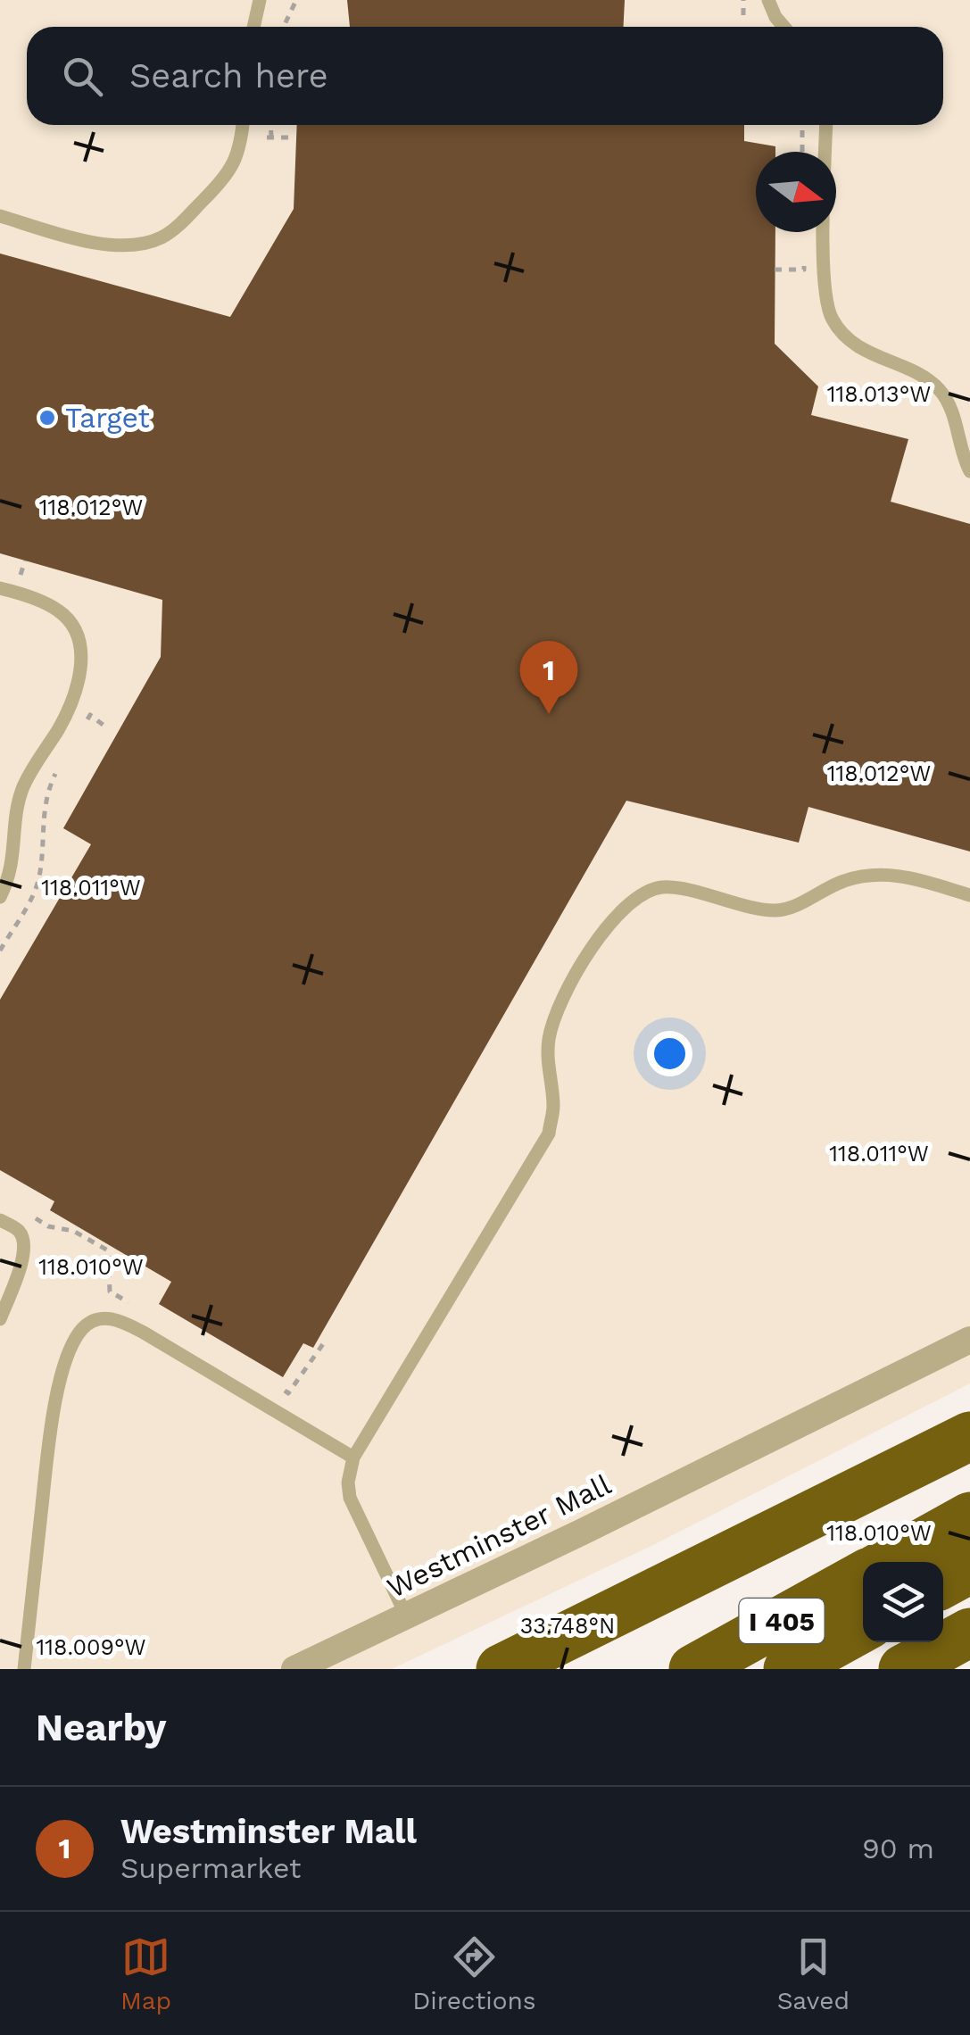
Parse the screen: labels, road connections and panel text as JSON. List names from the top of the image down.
{
  "streets": {
    "highway": ["I 405"],
    "street": ["Westminster Mall"]
  },
  "places": ["Target"],
  "north": "right",
  "page": {
    "search": "Search here",
    "pins": "1",
    "heading": "Nearby",
    "list": [
      {
        "mark": "1",
        "name": "Westminster Mall",
        "note": "Supermarket",
        "value": "90 m"
      }
    ],
    "nav": ["Map", "Directions", "Saved"]
  },
  "coordinates": [
    "118.013°W",
    "118.012°W",
    "118.011°W",
    "118.010°W",
    "33.748°N",
    "118.009°W"
  ]
}
